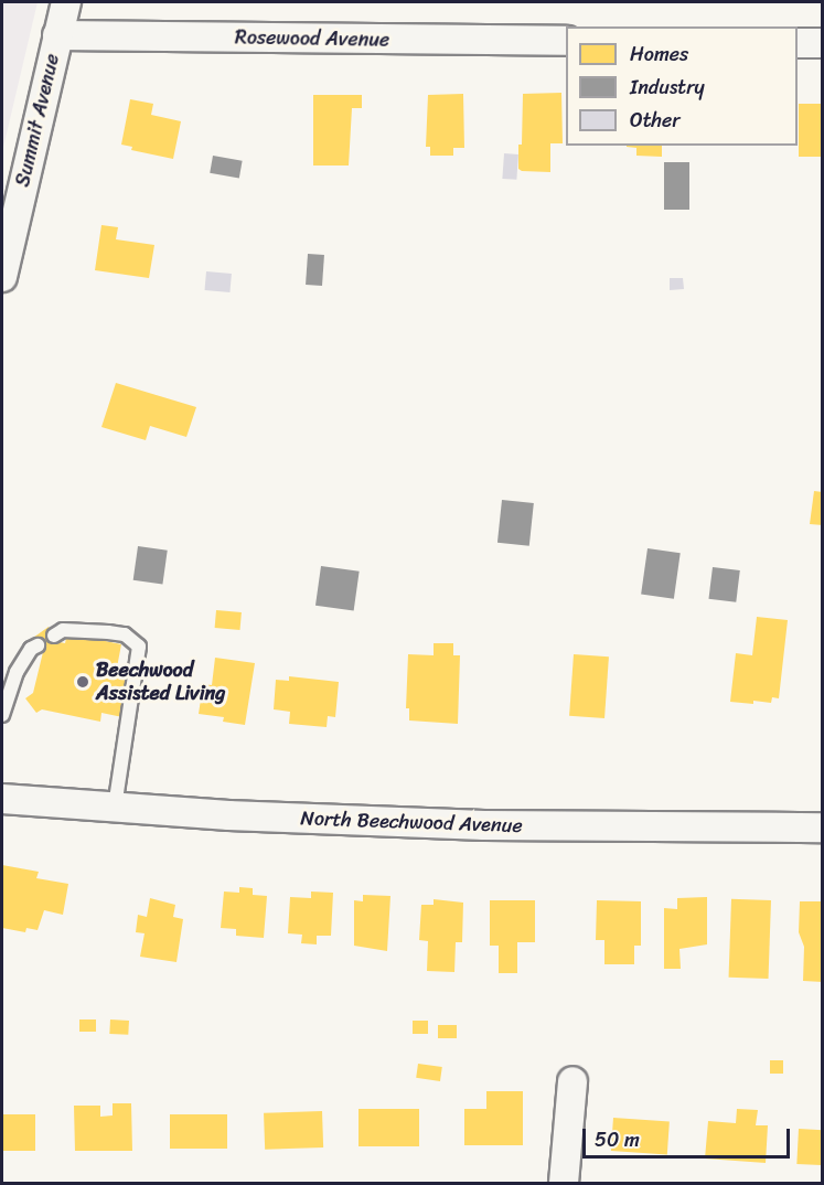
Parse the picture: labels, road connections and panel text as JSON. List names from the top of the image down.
{
  "streets": {
    "street": ["Rosewood Avenue", "Summit Avenue", "North Beechwood Avenue"]
  },
  "crossings": [
    ["Rosewood Avenue", "Summit Avenue"]
  ],
  "places": ["Beechwood Assisted Living"],
  "legend": ["Homes", "Industry", "Other"],
  "scale_bar": "50 m"
}
